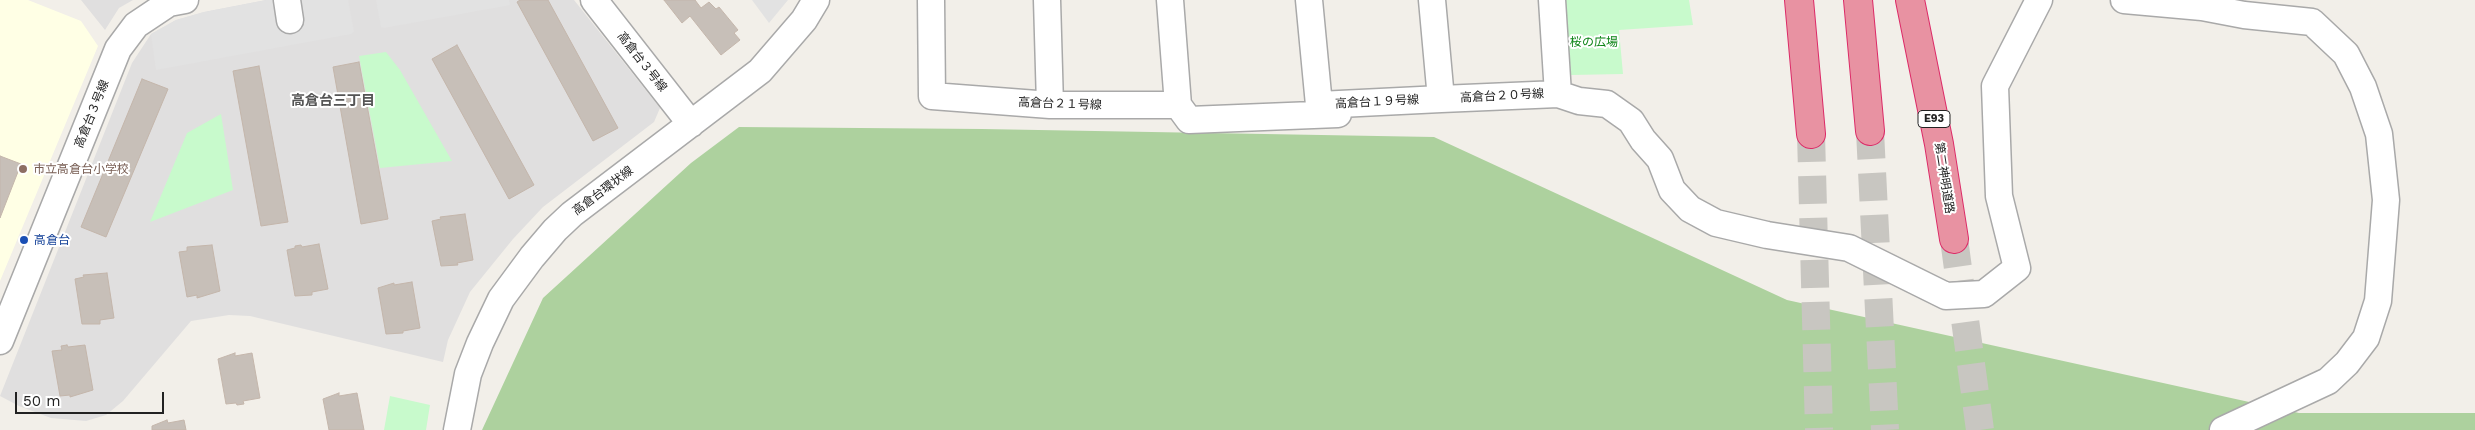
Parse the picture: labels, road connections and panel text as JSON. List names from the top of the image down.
{
  "streets": {
    "highway": ["E93", "第二神明道路"],
    "street": [
      "高倉台３号線",
      "高倉台２０号線",
      "高倉台１９号線",
      "高倉台２１号線",
      "高倉台環状線"
    ]
  },
  "crossings": [
    ["高倉台３号線", "高倉台環状線"],
    ["高倉台２０号線", "高倉台１９号線"]
  ],
  "districts": ["高倉台三丁目"],
  "parks": ["桜の広場"],
  "places": ["市立高倉台小学校", "高倉台"],
  "scale_bar": "50 m"
}
